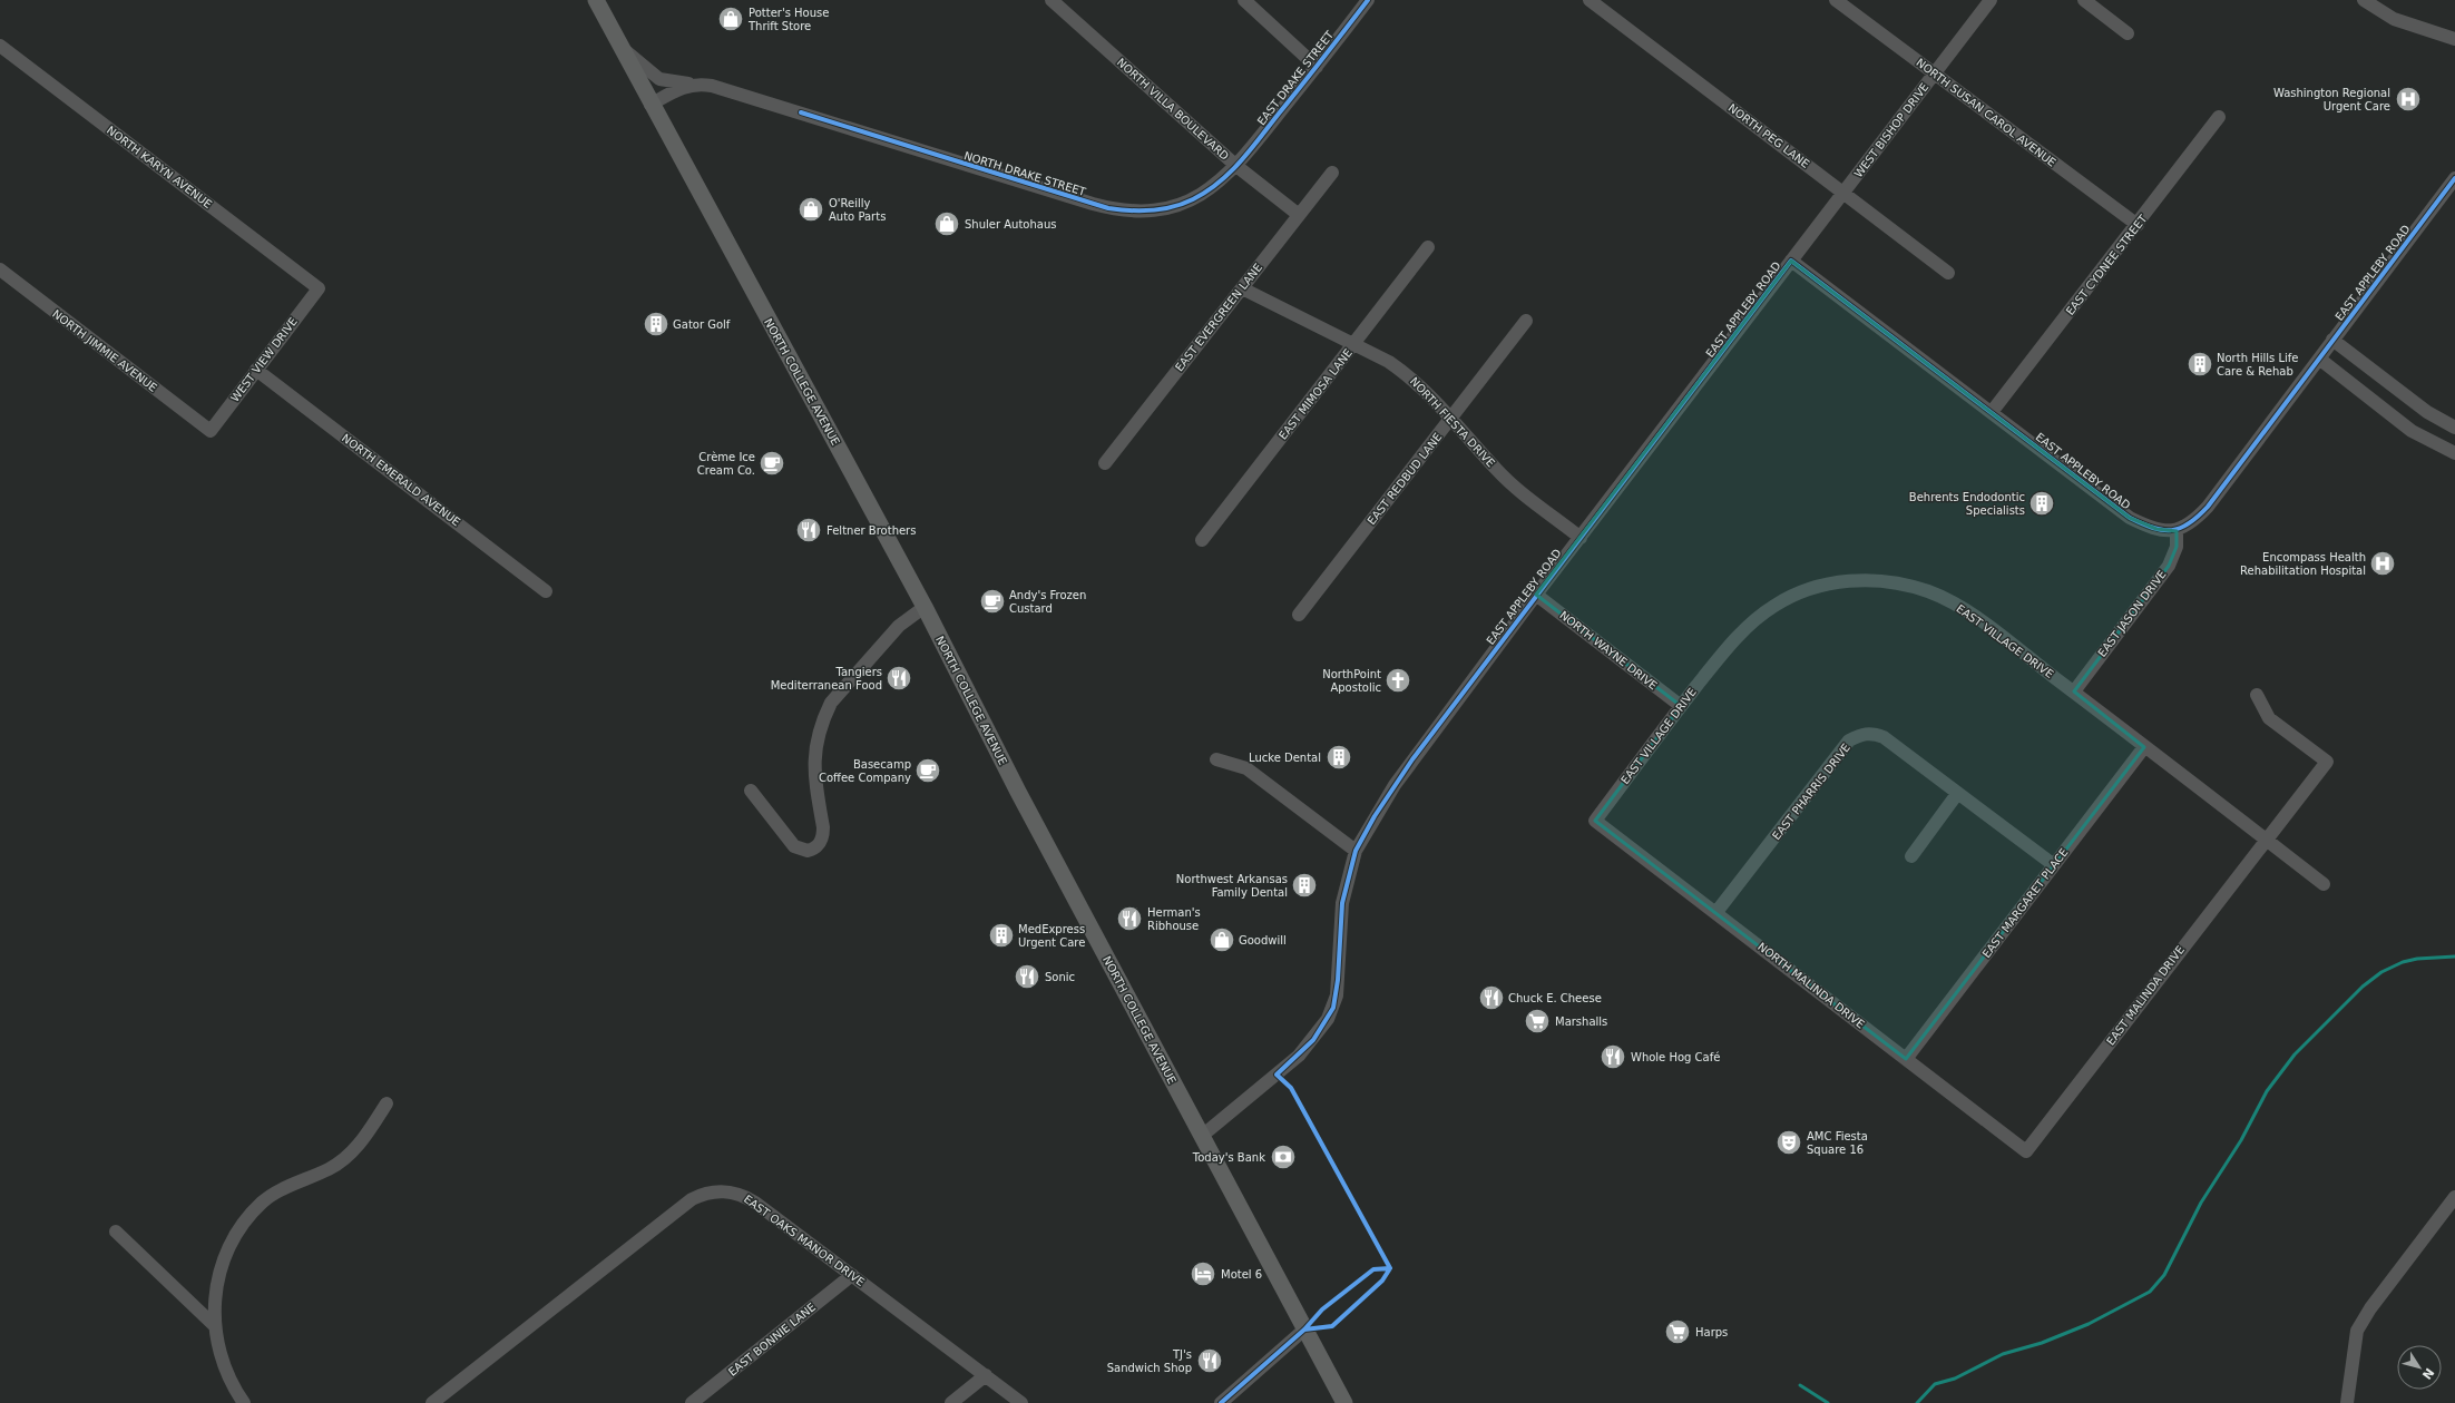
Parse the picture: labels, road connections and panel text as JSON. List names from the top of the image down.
{
  "streets": {
    "main road": ["NORTH COLLEGE AVENUE"],
    "street": [
      "EAST DRAKE STREET",
      "NORTH VILLA BOULEVARD",
      "NORTH SUSAN CAROL AVENUE",
      "WEST BISHOP DRIVE",
      "NORTH PEG LANE",
      "NORTH KARYN AVENUE",
      "NORTH DRAKE STREET",
      "EAST CYDNEE STREET",
      "EAST APPLEBY ROAD",
      "EAST EVERGREEN LANE",
      "NORTH JIMMIE AVENUE",
      "WEST VIEW DRIVE",
      "EAST MIMOSA LANE",
      "NORTH FIESTA DRIVE",
      "EAST REDBUD LANE",
      "NORTH EMERALD AVENUE",
      "EAST JASON DRIVE",
      "EAST VILLAGE DRIVE",
      "NORTH WAYNE DRIVE",
      "EAST PHARRIS DRIVE",
      "EAST MARGARET PLACE",
      "NORTH MALINDA DRIVE",
      "EAST MALINDA DRIVE",
      "EAST OAKS MANOR DRIVE",
      "EAST BONNIE LANE"
    ]
  },
  "crossings": [
    ["EAST DRAKE STREET", "NORTH VILLA BOULEVARD"],
    ["EAST DRAKE STREET", "NORTH DRAKE STREET"],
    ["NORTH VILLA BOULEVARD", "NORTH DRAKE STREET"],
    ["NORTH VILLA BOULEVARD", "EAST EVERGREEN LANE"],
    ["NORTH SUSAN CAROL AVENUE", "WEST BISHOP DRIVE"],
    ["NORTH SUSAN CAROL AVENUE", "EAST CYDNEE STREET"],
    ["WEST BISHOP DRIVE", "NORTH PEG LANE"],
    ["WEST BISHOP DRIVE", "EAST APPLEBY ROAD"],
    ["NORTH KARYN AVENUE", "WEST VIEW DRIVE"],
    ["NORTH DRAKE STREET", "NORTH COLLEGE AVENUE"],
    ["EAST CYDNEE STREET", "EAST APPLEBY ROAD"],
    ["EAST APPLEBY ROAD", "NORTH COLLEGE AVENUE"],
    ["EAST APPLEBY ROAD", "NORTH FIESTA DRIVE"],
    ["EAST APPLEBY ROAD", "EAST JASON DRIVE"],
    ["EAST APPLEBY ROAD", "NORTH WAYNE DRIVE"],
    ["EAST EVERGREEN LANE", "NORTH FIESTA DRIVE"],
    ["NORTH JIMMIE AVENUE", "WEST VIEW DRIVE"],
    ["WEST VIEW DRIVE", "NORTH EMERALD AVENUE"],
    ["EAST MIMOSA LANE", "NORTH FIESTA DRIVE"],
    ["NORTH FIESTA DRIVE", "EAST REDBUD LANE"],
    ["EAST JASON DRIVE", "EAST VILLAGE DRIVE"],
    ["EAST VILLAGE DRIVE", "NORTH WAYNE DRIVE"],
    ["EAST VILLAGE DRIVE", "EAST MARGARET PLACE"],
    ["EAST VILLAGE DRIVE", "NORTH MALINDA DRIVE"],
    ["EAST VILLAGE DRIVE", "EAST MALINDA DRIVE"],
    ["EAST PHARRIS DRIVE", "EAST MARGARET PLACE"],
    ["EAST PHARRIS DRIVE", "NORTH MALINDA DRIVE"],
    ["EAST MARGARET PLACE", "NORTH MALINDA DRIVE"],
    ["NORTH MALINDA DRIVE", "EAST MALINDA DRIVE"],
    ["EAST OAKS MANOR DRIVE", "EAST BONNIE LANE"]
  ],
  "places": {
    "shop": [
      "Potter's House Thrift Store",
      "O'Reilly Auto Parts",
      "Shuler Autohaus",
      "Goodwill"
    ],
    "hospital": ["Washington Regional Urgent Care", "Encompass Health Rehabilitation Hospital"],
    "building": [
      "Gator Golf",
      "North Hills Life Care & Rehab",
      "Behrents Endodontic Specialists",
      "Lucke Dental",
      "Northwest Arkansas Family Dental",
      "MedExpress Urgent Care"
    ],
    "cafe": ["Crème Ice Cream Co.", "Andy's Frozen Custard", "Basecamp Coffee Company"],
    "restaurant": [
      "Feltner Brothers",
      "Tangiers Mediterranean Food",
      "Herman's Ribhouse",
      "Sonic",
      "Chuck E. Cheese",
      "Whole Hog Café",
      "TJ's Sandwich Shop"
    ],
    "church": ["NorthPoint Apostolic"],
    "supermarket": ["Marshalls", "Harps"],
    "theatre": ["AMC Fiesta Square 16"],
    "bank": ["Today's Bank"],
    "hotel": ["Motel 6"]
  },
  "north": "bottom right"
}
